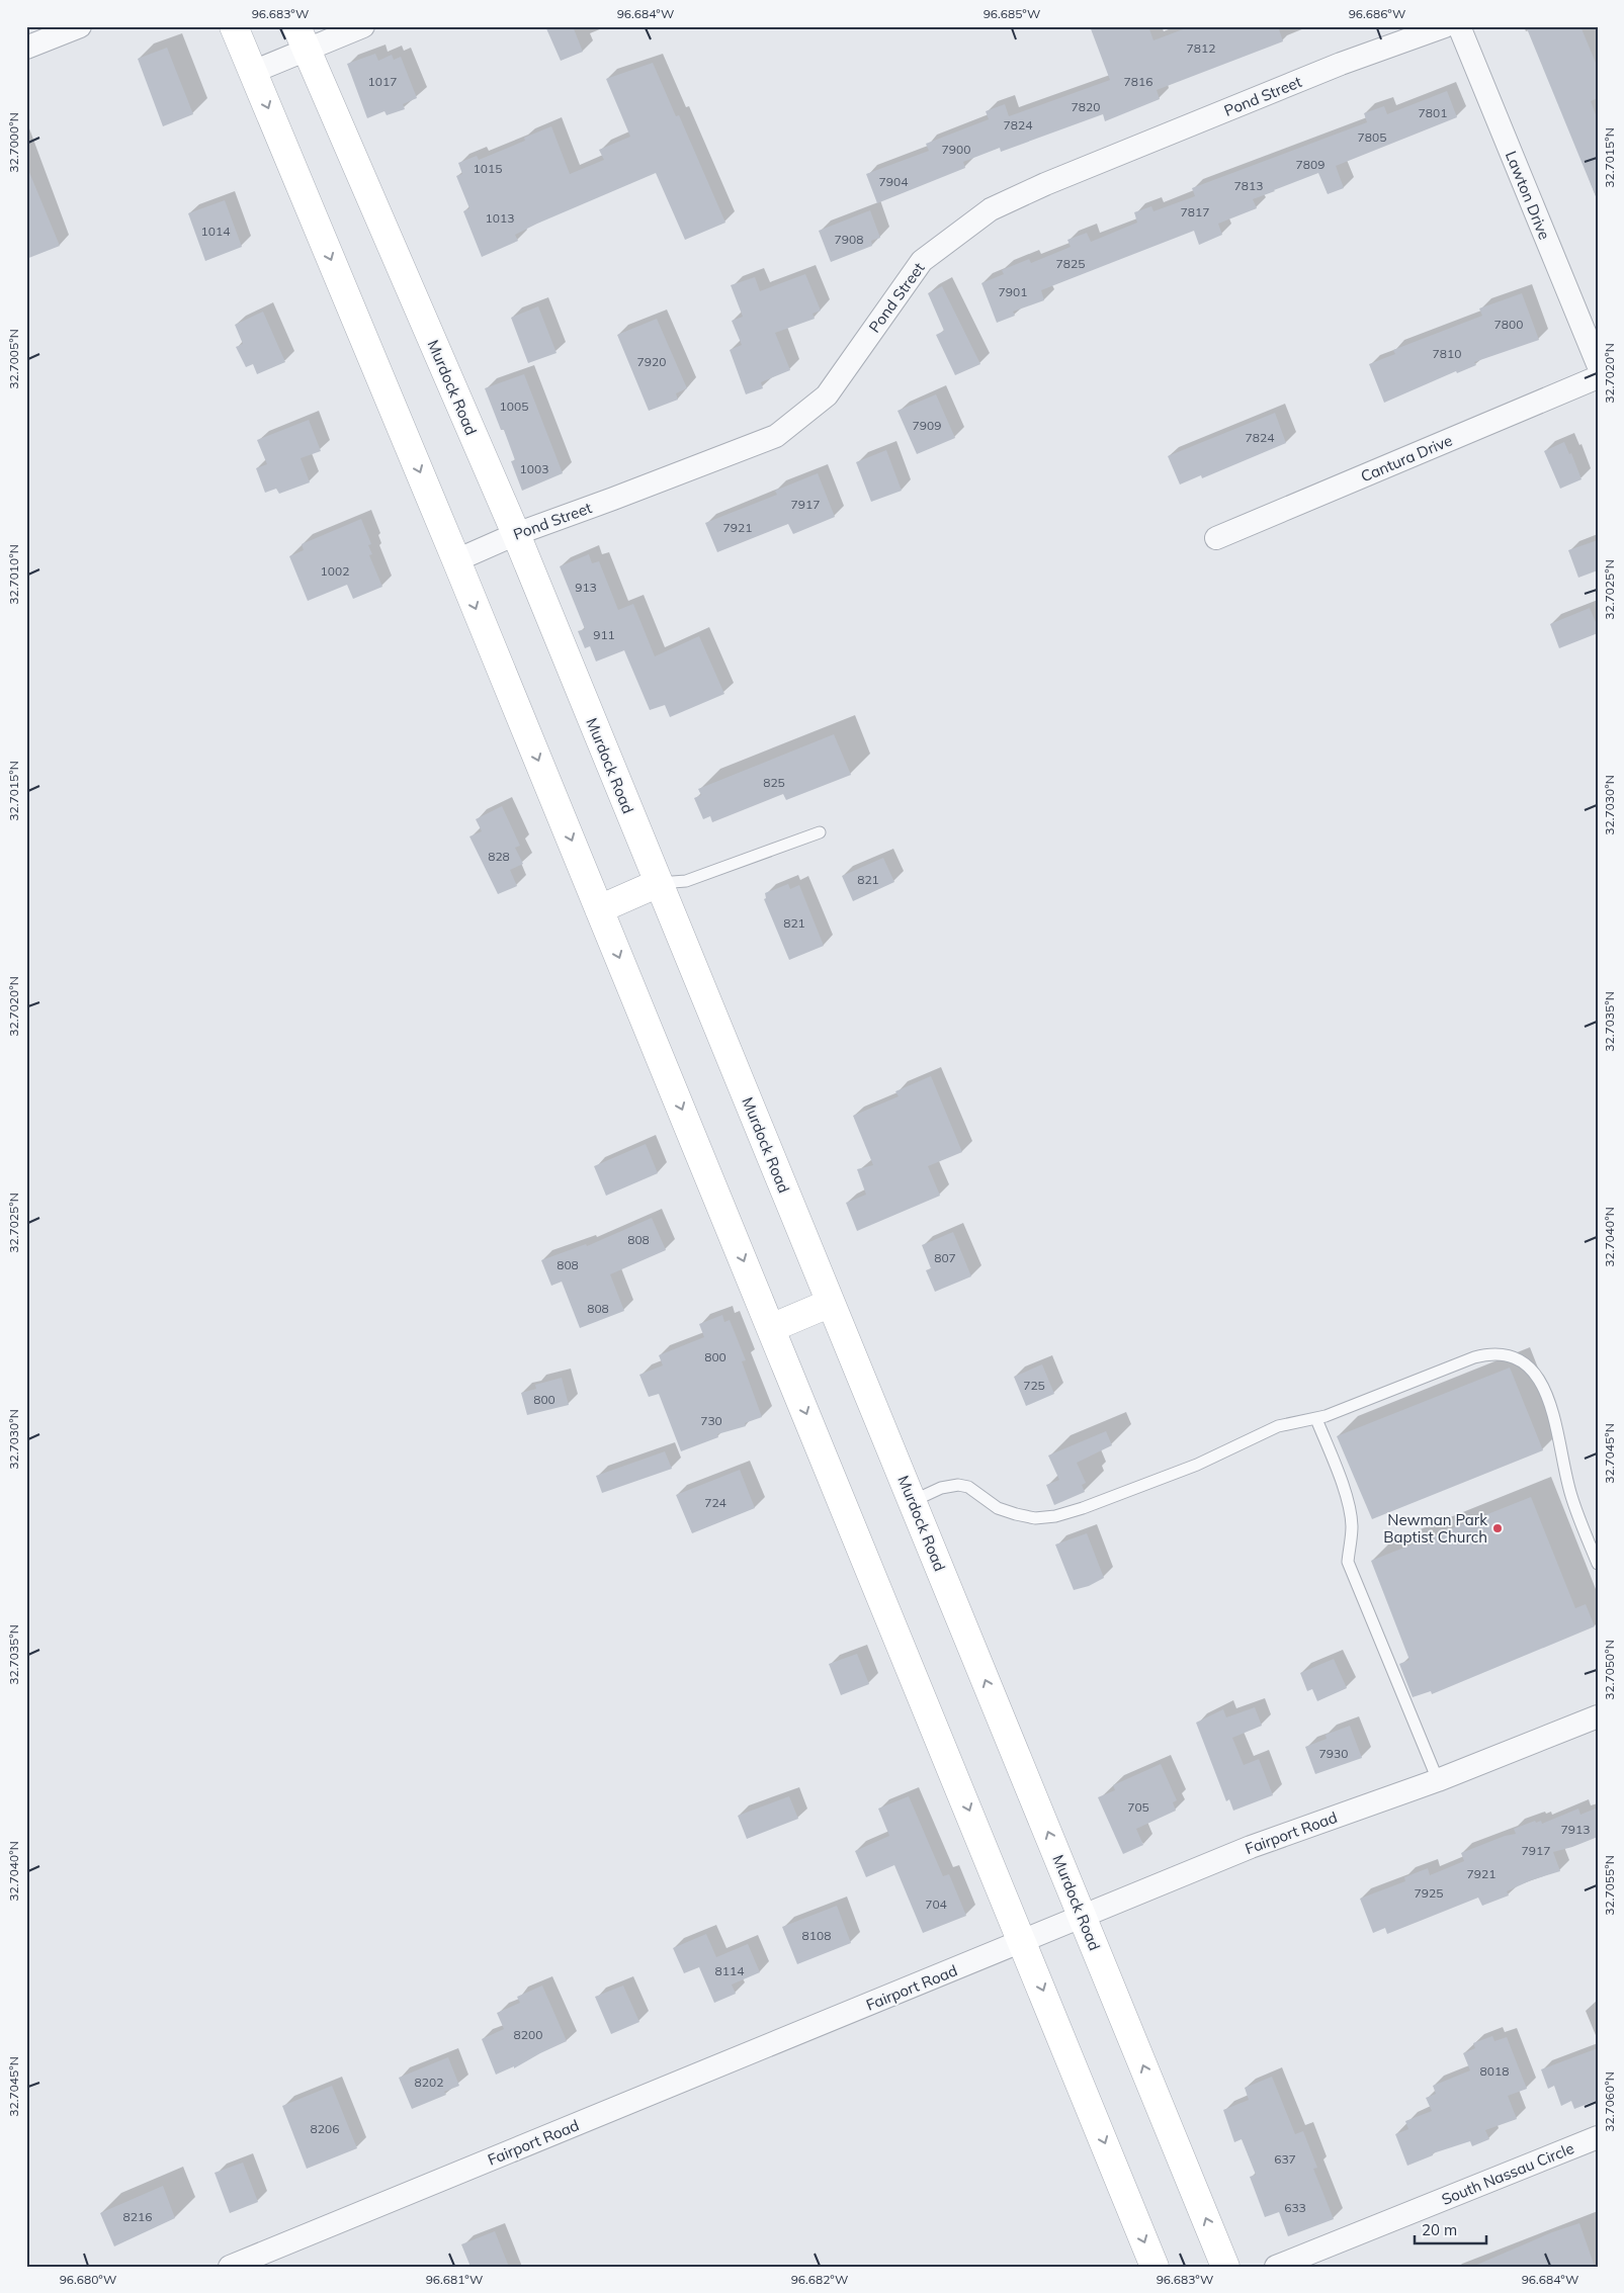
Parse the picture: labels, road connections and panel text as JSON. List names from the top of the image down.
{
  "streets": {
    "main road": ["Murdock Road"],
    "street": [
      "Pond Street",
      "Lawton Drive",
      "Cantura Drive",
      "Fairport Road",
      "South Nassau Circle"
    ]
  },
  "crossings": [
    ["Pond Street", "Murdock Road"],
    ["Murdock Road", "Fairport Road"]
  ],
  "places": ["Newman Park Baptist Church"],
  "house_numbers": [
    "7812",
    "1017",
    "7816",
    "7820",
    "7801",
    "7824",
    "7805",
    "7900",
    "7809",
    "1015",
    "7904",
    "7813",
    "7817",
    "1013",
    "1014",
    "7908",
    "7825",
    "7901",
    "7800",
    "7810",
    "7920",
    "1005",
    "7909",
    "7824",
    "1003",
    "7917",
    "7921",
    "1002",
    "913",
    "911",
    "825",
    "828",
    "821",
    "821",
    "808",
    "807",
    "808",
    "808",
    "800",
    "725",
    "800",
    "730",
    "724",
    "7930",
    "705",
    "7913",
    "7917",
    "7921",
    "7925",
    "704",
    "8108",
    "8114",
    "8200",
    "8018",
    "8202",
    "8206",
    "637",
    "633",
    "8216"
  ],
  "scale_bar": "20 m",
  "coordinates": [
    "96.683°W",
    "96.684°W",
    "96.685°W",
    "96.686°W",
    "32.7000°N",
    "32.7015°N",
    "32.7005°N",
    "32.7020°N",
    "32.7010°N",
    "32.7025°N",
    "32.7030°N",
    "32.7035°N",
    "32.7040°N",
    "32.7045°N",
    "32.7050°N",
    "32.7055°N",
    "32.7060°N",
    "96.680°W",
    "96.681°W",
    "96.682°W"
  ]
}
